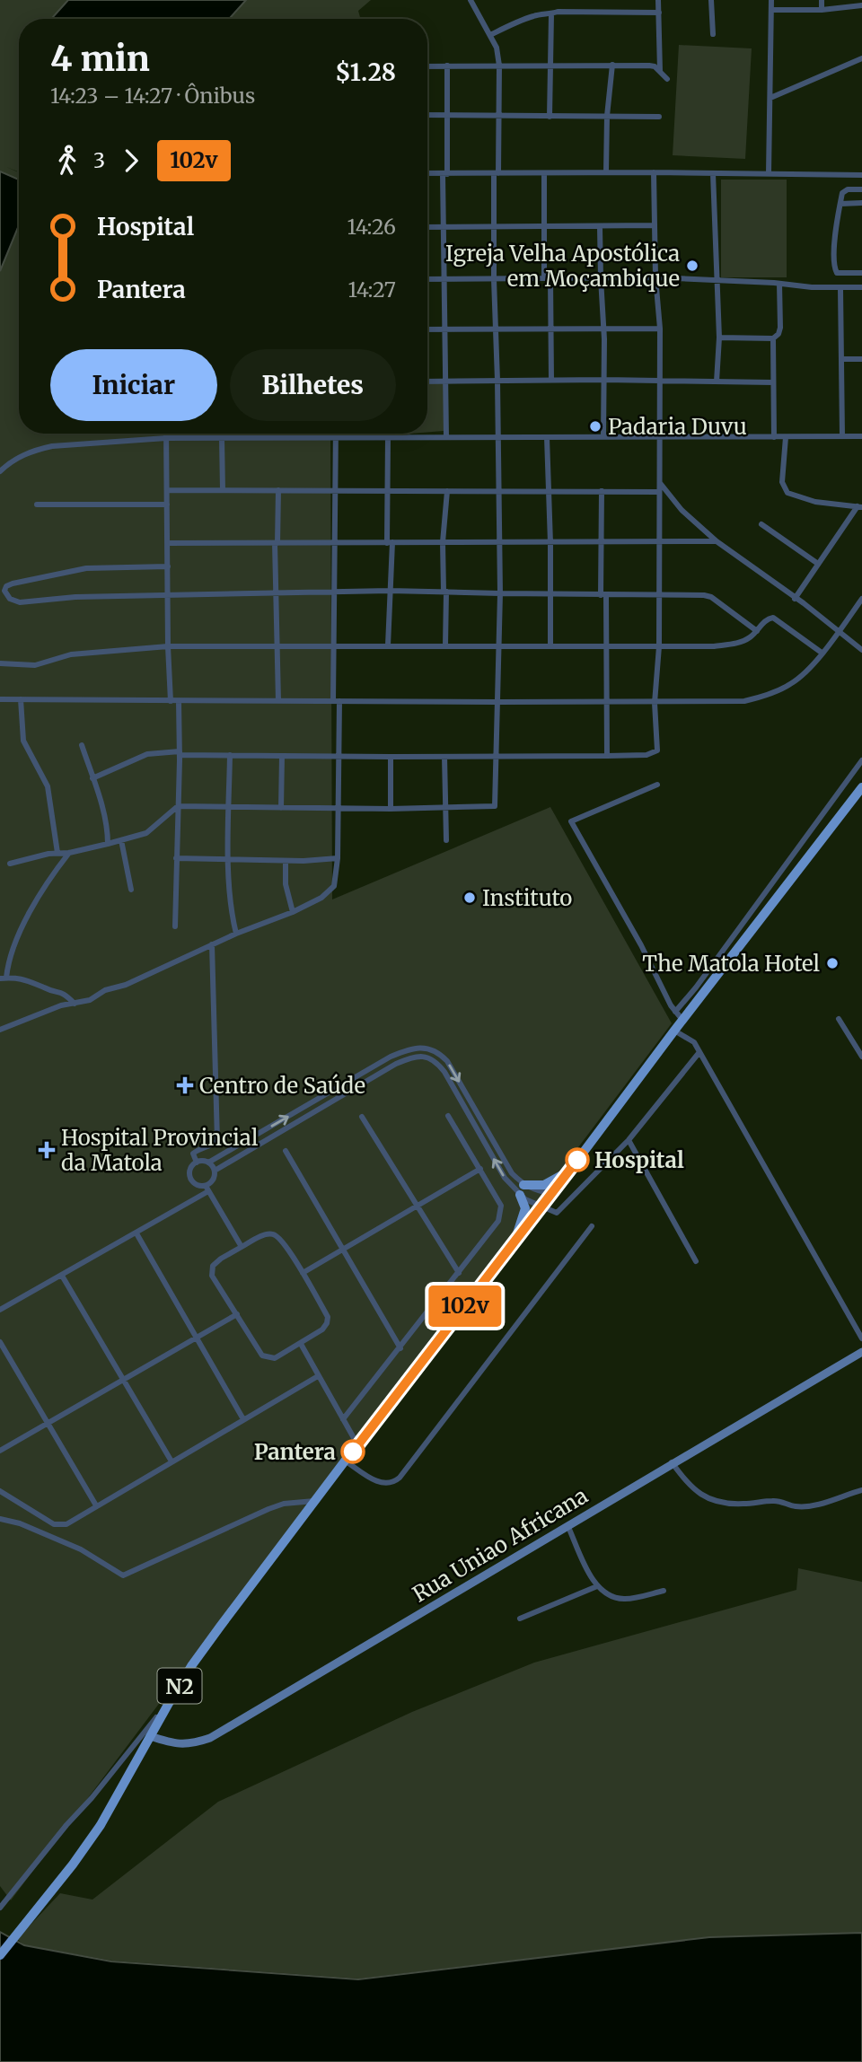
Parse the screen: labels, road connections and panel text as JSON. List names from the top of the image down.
{
  "streets": {
    "main road": ["Rua Uniao Africana", "N2"]
  },
  "crossings": [
    ["Rua Uniao Africana", "N2"]
  ],
  "places": {
    "other": [
      "Igreja Velha Apostólica em Moçambique",
      "Padaria Duvu",
      "Instituto",
      "The Matola Hotel",
      "Hospital",
      "Pantera"
    ],
    "health": ["Centro de Saúde", "Hospital Provincial da Matola"]
  },
  "lines": ["bus line 102v"],
  "page": {
    "on_map": "102v",
    "heading": ["4 min", "14:23 – 14:27 · Ônibus", "$1.28"],
    "legs": ["3", "102v"],
    "list": [
      {
        "name": "Hospital",
        "value": "14:26"
      },
      {
        "name": "Pantera",
        "value": "14:27"
      }
    ],
    "buttons": ["Iniciar", "Bilhetes"]
  }
}
